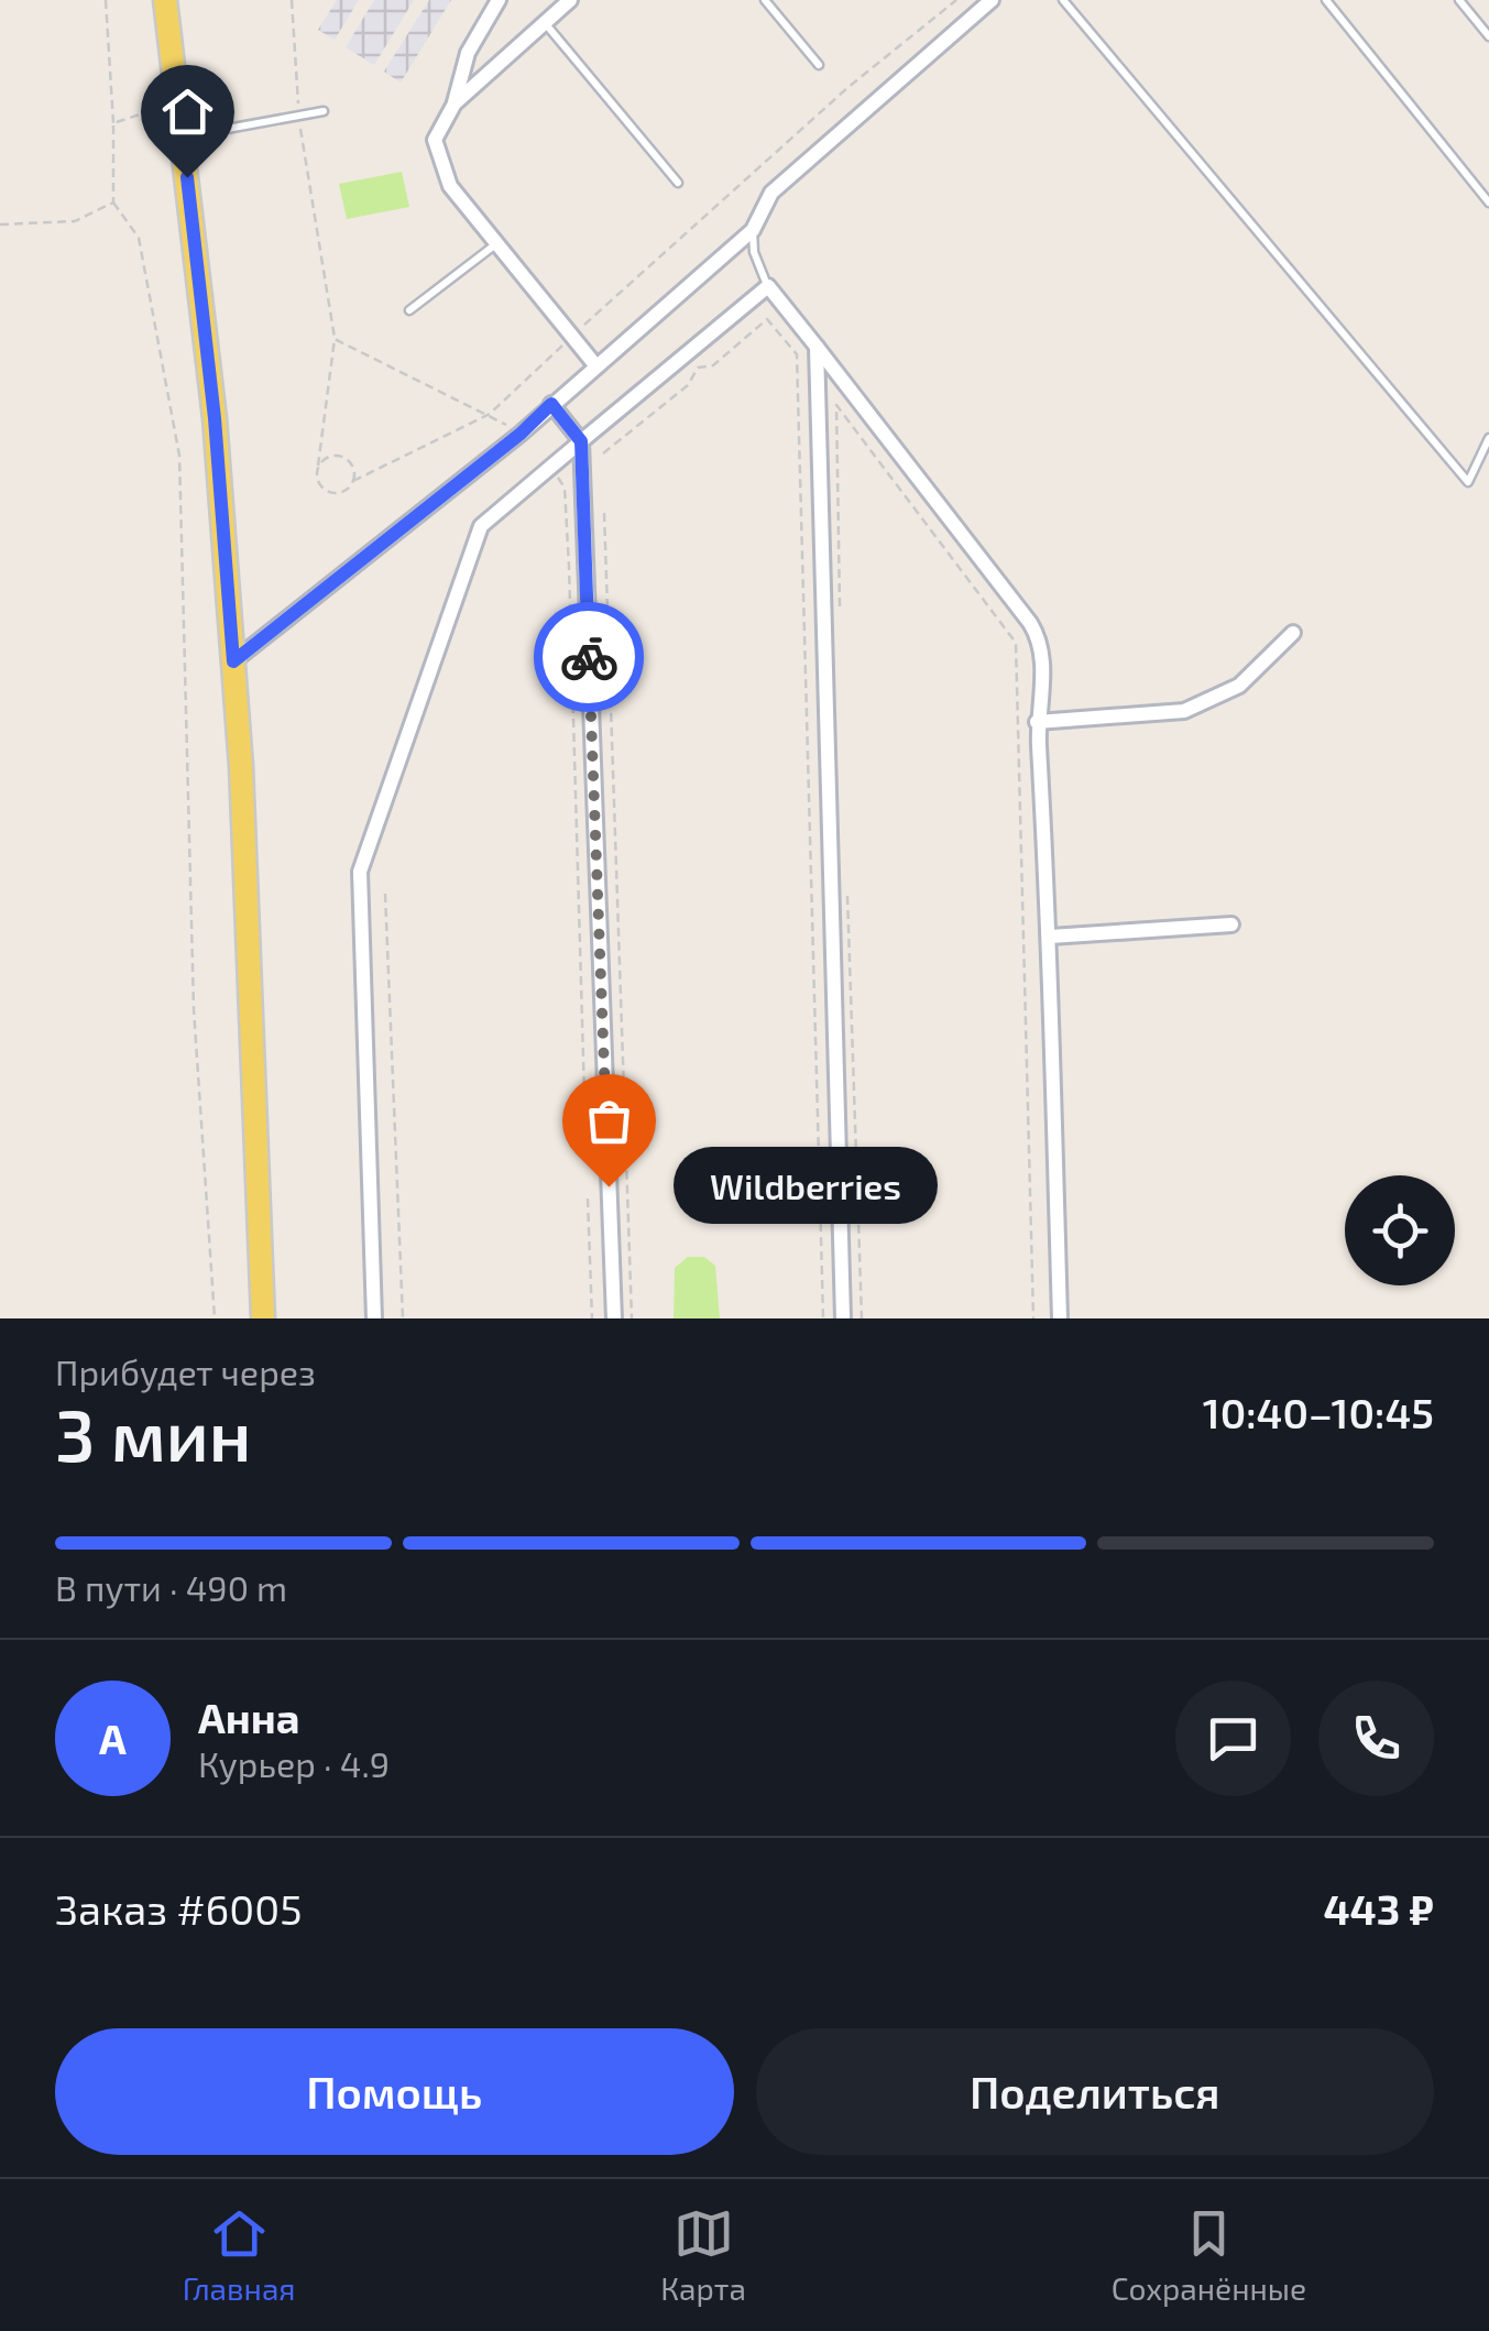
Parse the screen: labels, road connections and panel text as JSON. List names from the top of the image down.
{
  "places": ["Wildberries"],
  "page": {
    "bubble": "Wildberries",
    "heading": ["3 мин", "Прибудет через", "10:40–10:45"],
    "panel": [
      "Анна",
      "Курьер · 4.9",
      "Заказ #6005",
      "443 ₽"
    ],
    "bar": "В пути · 490 m",
    "round": "А",
    "buttons": ["Помощь", "Поделиться"],
    "tabs": ["Главная", "Карта", "Сохранённые"]
  }
}
